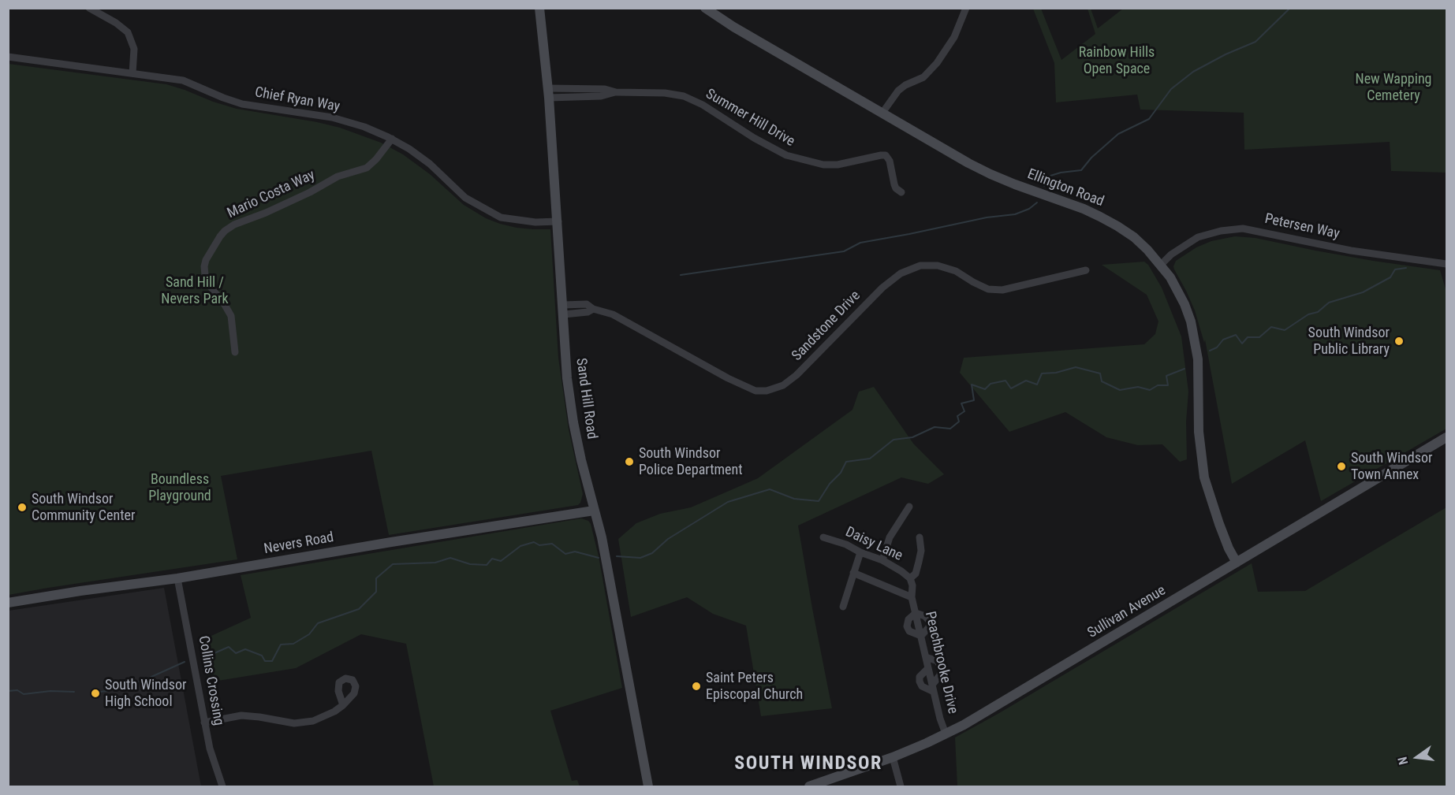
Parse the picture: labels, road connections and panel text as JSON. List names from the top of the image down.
{
  "streets": {
    "main road": [
      "Ellington Road",
      "Sand Hill Road",
      "Nevers Road",
      "Sullivan Avenue"
    ],
    "street": [
      "Chief Ryan Way",
      "Summer Hill Drive",
      "Mario Costa Way",
      "Petersen Way",
      "Sandstone Drive",
      "Daisy Lane",
      "Peachbrooke Drive",
      "Collins Crossing"
    ]
  },
  "crossings": [
    ["Chief Ryan Way", "Mario Costa Way"],
    ["Chief Ryan Way", "Sand Hill Road"],
    ["Summer Hill Drive", "Sand Hill Road"],
    ["Ellington Road", "Petersen Way"],
    ["Ellington Road", "Sullivan Avenue"],
    ["Sandstone Drive", "Sand Hill Road"],
    ["Sand Hill Road", "Nevers Road"],
    ["Nevers Road", "Collins Crossing"],
    ["Daisy Lane", "Peachbrooke Drive"],
    ["Sullivan Avenue", "Peachbrooke Drive"]
  ],
  "districts": ["SOUTH WINDSOR"],
  "parks": [
    "Rainbow Hills Open Space",
    "New Wapping Cemetery",
    "Sand Hill / Nevers Park",
    "Boundless Playground"
  ],
  "places": [
    "South Windsor Public Library",
    "South Windsor Police Department",
    "South Windsor Town Annex",
    "South Windsor Community Center",
    "Saint Peters Episcopal Church",
    "South Windsor High School"
  ],
  "north": "left"
}
